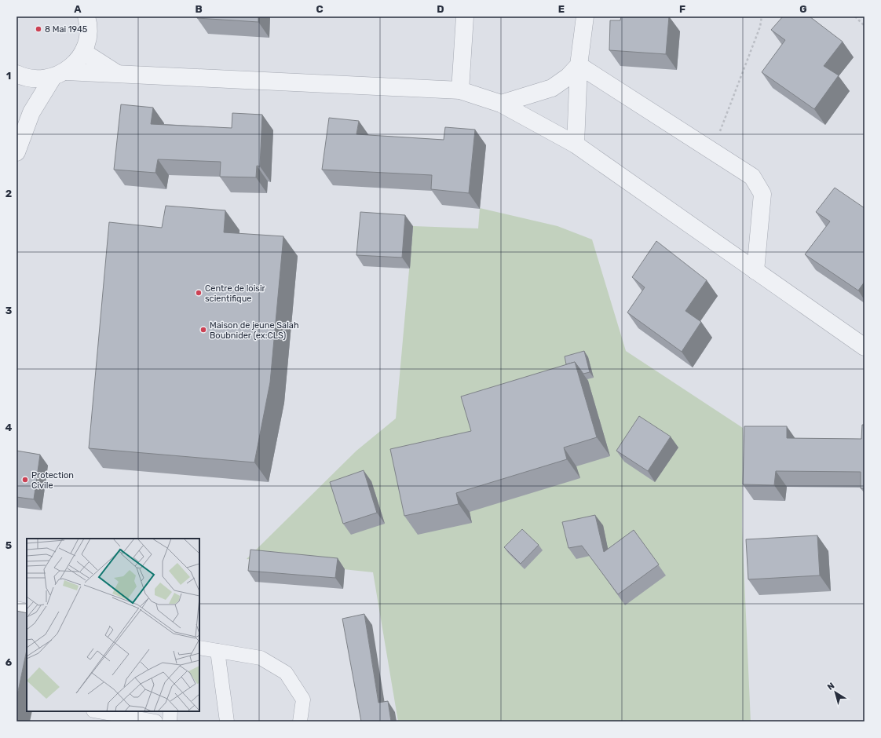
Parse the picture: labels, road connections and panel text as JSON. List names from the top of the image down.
{
  "places": [
    "8 Mai 1945",
    "Centre de loisir scientifique",
    "Maison de jeune Salah Boubnider (ex:CLS)",
    "Protection Civile"
  ],
  "north": "top left",
  "grid": {
    "columns": [
      "A",
      "B",
      "C",
      "D",
      "E",
      "F",
      "G"
    ],
    "rows": [
      "1",
      "2",
      "3",
      "4",
      "5",
      "6"
    ]
  }
}
